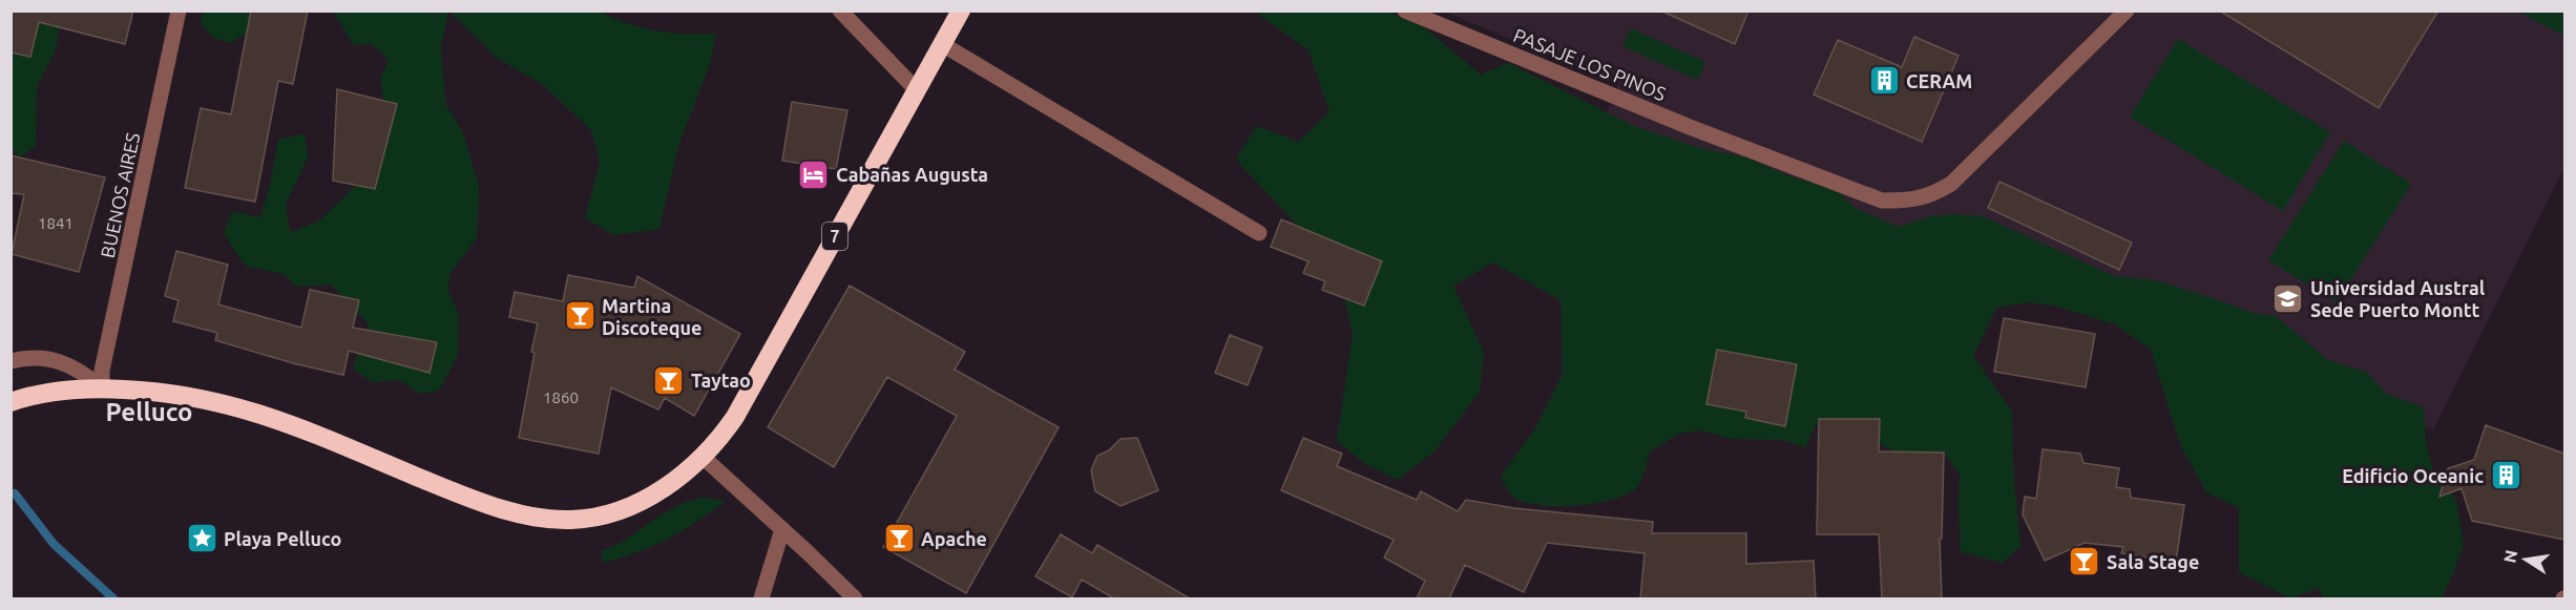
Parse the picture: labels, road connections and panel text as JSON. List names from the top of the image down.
{
  "streets": {
    "highway": ["7"],
    "street": ["PASAJE LOS PINOS", "BUENOS AIRES"]
  },
  "crossings": [
    ["BUENOS AIRES", "7"]
  ],
  "districts": ["Pelluco"],
  "places": {
    "building": ["CERAM", "Edificio Oceanic"],
    "hotel": ["Cabañas Augusta"],
    "school or university": ["Universidad Austral Sede Puerto Montt"],
    "bar": [
      "Martina Discoteque",
      "Taytao",
      "Apache",
      "Sala Stage"
    ],
    "place": ["Playa Pelluco"]
  },
  "house_numbers": ["1841", "1860"],
  "north": "left"
}
